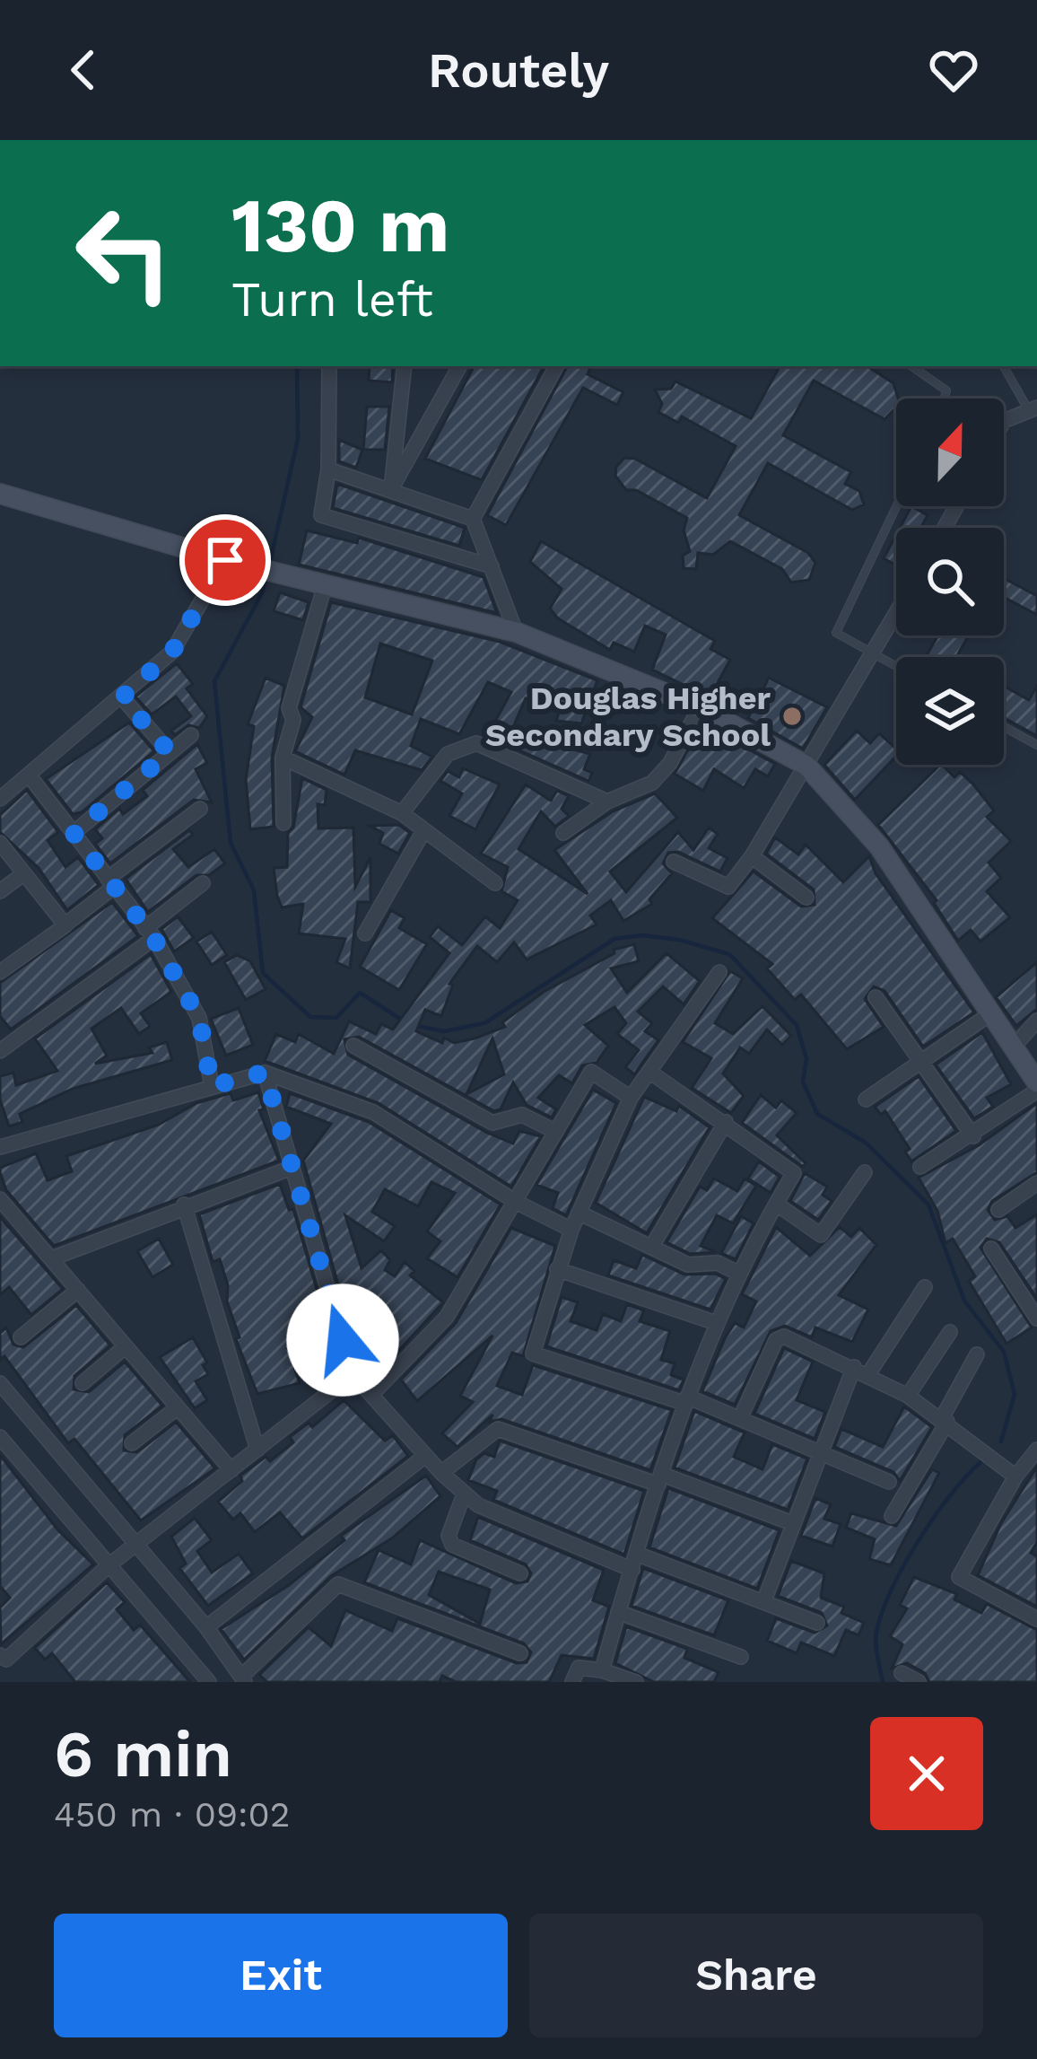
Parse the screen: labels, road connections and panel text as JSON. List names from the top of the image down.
{
  "places": ["Douglas Higher Secondary School"],
  "north": "top",
  "page": {
    "header": "Routely",
    "turn": ["130 m", "Turn left"],
    "heading": ["6 min", "450 m · 09:02"],
    "buttons": ["Exit", "Share"]
  }
}
